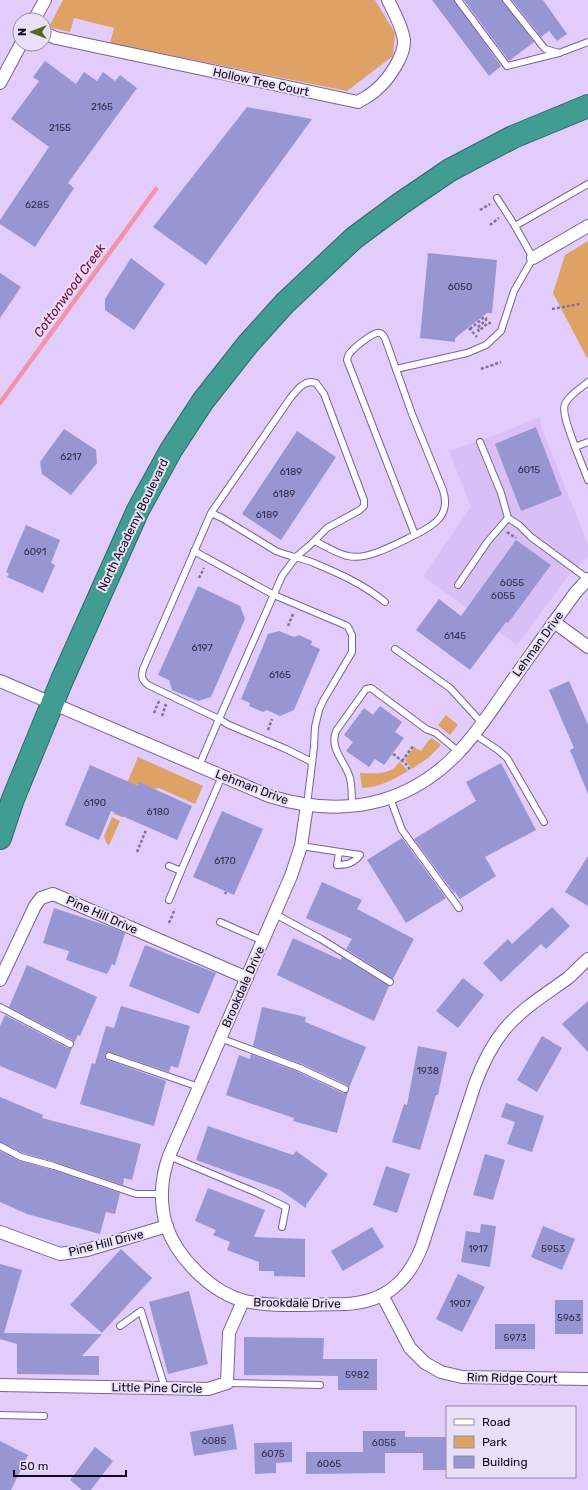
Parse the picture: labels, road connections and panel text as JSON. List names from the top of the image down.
{
  "streets": {
    "highway": ["North Academy Boulevard"],
    "street": [
      "Hollow Tree Court",
      "Lehman Drive",
      "Pine Hill Drive",
      "Brookdale Drive",
      "Rim Ridge Court",
      "Little Pine Circle"
    ]
  },
  "crossings": [
    ["North Academy Boulevard", "Lehman Drive"],
    ["Lehman Drive", "Brookdale Drive"],
    ["Pine Hill Drive", "Brookdale Drive"],
    ["Brookdale Drive", "Rim Ridge Court"]
  ],
  "water": ["Cottonwood Creek"],
  "house_numbers": [
    "2165",
    "2155",
    "6285",
    "6050",
    "6217",
    "6015",
    "6189",
    "6189",
    "6189",
    "6091",
    "6055",
    "6055",
    "6145",
    "6197",
    "6165",
    "6190",
    "6180",
    "6170",
    "1938",
    "1917",
    "5953",
    "1907",
    "5963",
    "5973",
    "5982",
    "6085",
    "6055",
    "6075",
    "6065"
  ],
  "legend": ["Road", "Park", "Building"],
  "scale_bar": "50 m",
  "north": "left"
}
